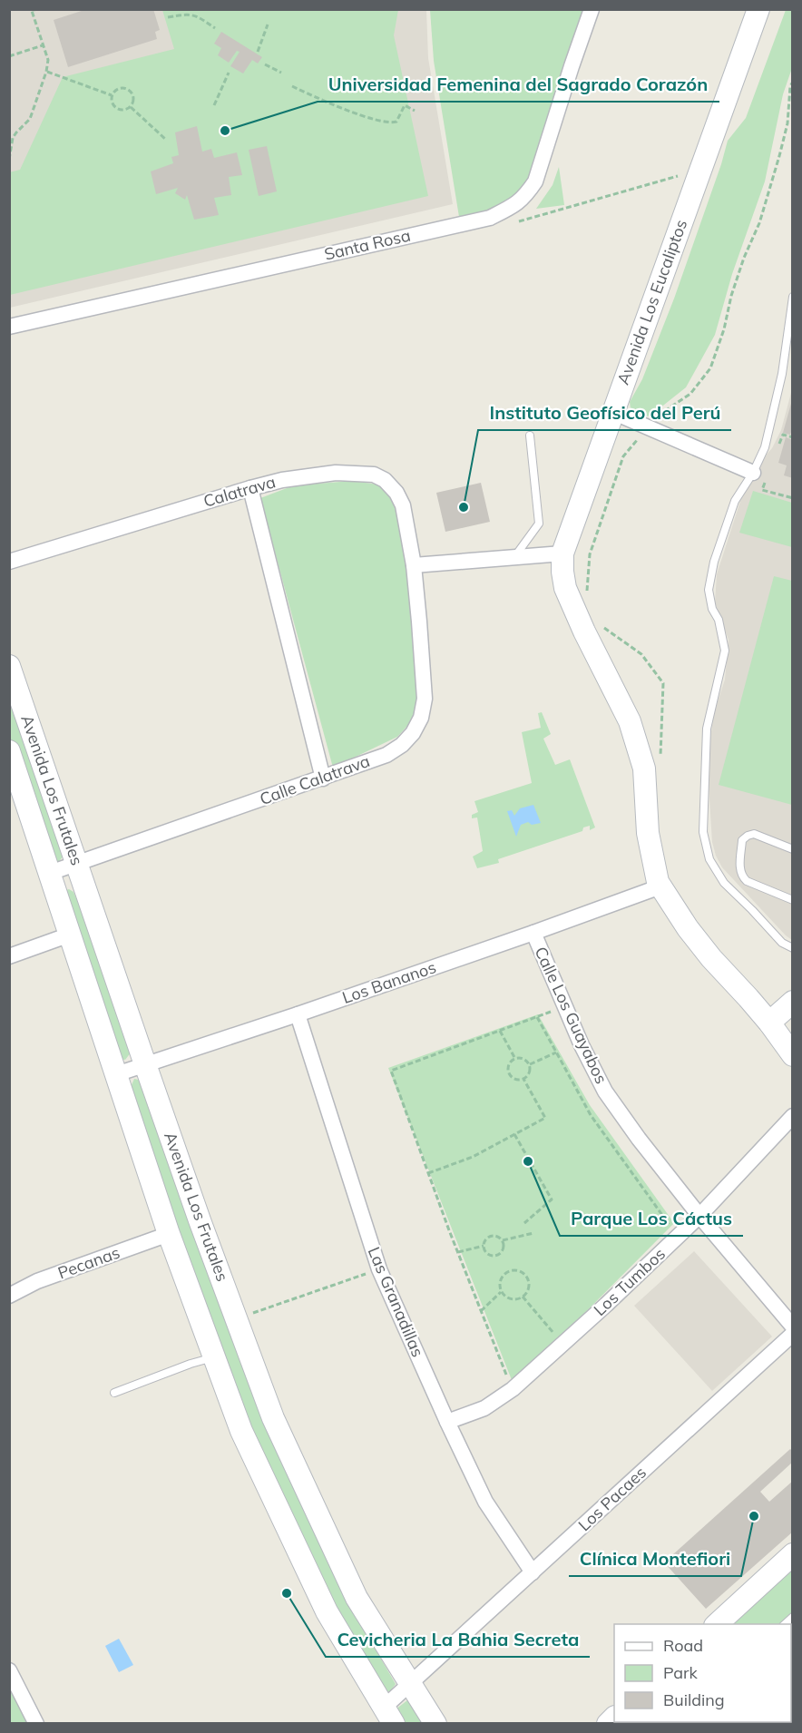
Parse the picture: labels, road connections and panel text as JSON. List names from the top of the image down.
{
  "streets": {
    "main road": ["Avenida Los Eucaliptos", "Avenida Los Frutales"],
    "street": [
      "Santa Rosa",
      "Calatrava",
      "Calle Calatrava",
      "Los Bananos",
      "Calle Los Guayabos",
      "Pecanas",
      "Los Tumbos",
      "Las Granadillas",
      "Los Pacaes"
    ]
  },
  "crossings": [
    ["Avenida Los Eucaliptos", "Los Bananos"],
    ["Calatrava", "Calle Calatrava"],
    ["Calle Calatrava", "Avenida Los Frutales"],
    ["Avenida Los Frutales", "Los Bananos"],
    ["Avenida Los Frutales", "Pecanas"],
    ["Avenida Los Frutales", "Los Pacaes"],
    ["Los Bananos", "Calle Los Guayabos"],
    ["Los Bananos", "Las Granadillas"],
    ["Calle Los Guayabos", "Los Tumbos"],
    ["Los Tumbos", "Las Granadillas"],
    ["Las Granadillas", "Los Pacaes"]
  ],
  "places": [
    "Universidad Femenina del Sagrado Corazón",
    "Instituto Geofísico del Perú",
    "Parque Los Cáctus",
    "Clínica Montefiori",
    "Cevicheria La Bahia Secreta"
  ],
  "legend": ["Road", "Park", "Building"]
}
